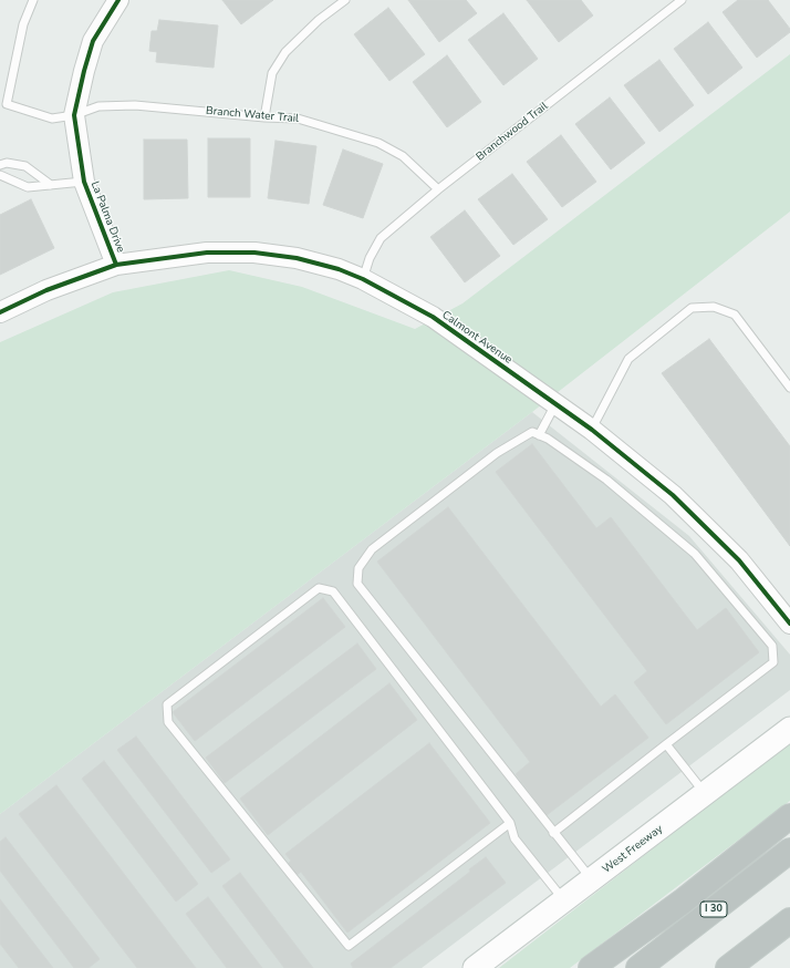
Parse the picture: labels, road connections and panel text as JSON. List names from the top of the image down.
{
  "streets": {
    "highway": ["I 30"],
    "main road": ["West Freeway"],
    "street": ["La Palma Drive", "Calmont Avenue"],
    "lane": ["Branch Water Trail", "Branchwood Trail"]
  },
  "crossings": [
    ["Branch Water Trail", "Branchwood Trail"],
    ["Branch Water Trail", "La Palma Drive"],
    ["Branchwood Trail", "Calmont Avenue"],
    ["La Palma Drive", "Calmont Avenue"]
  ]
}
